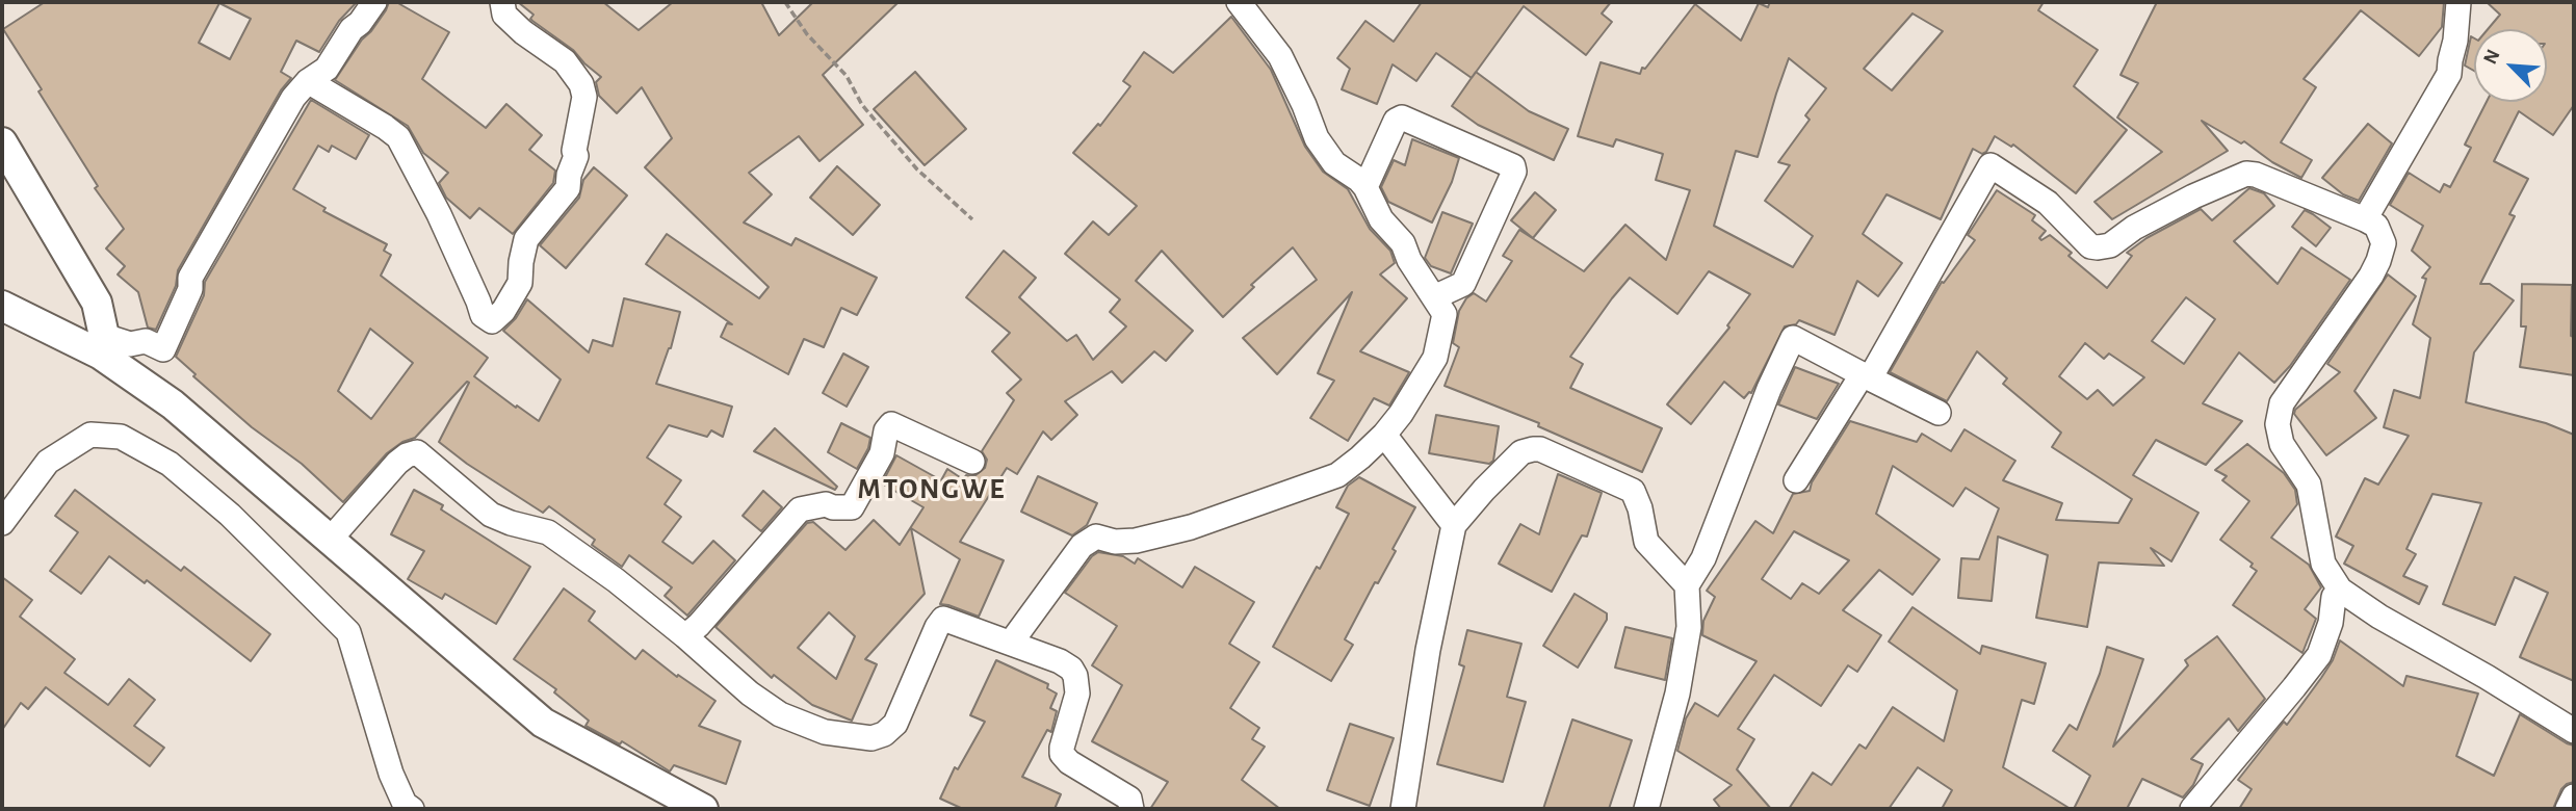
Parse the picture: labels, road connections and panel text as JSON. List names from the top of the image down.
{
  "districts": ["MTONGWE"],
  "north": "top left"
}
